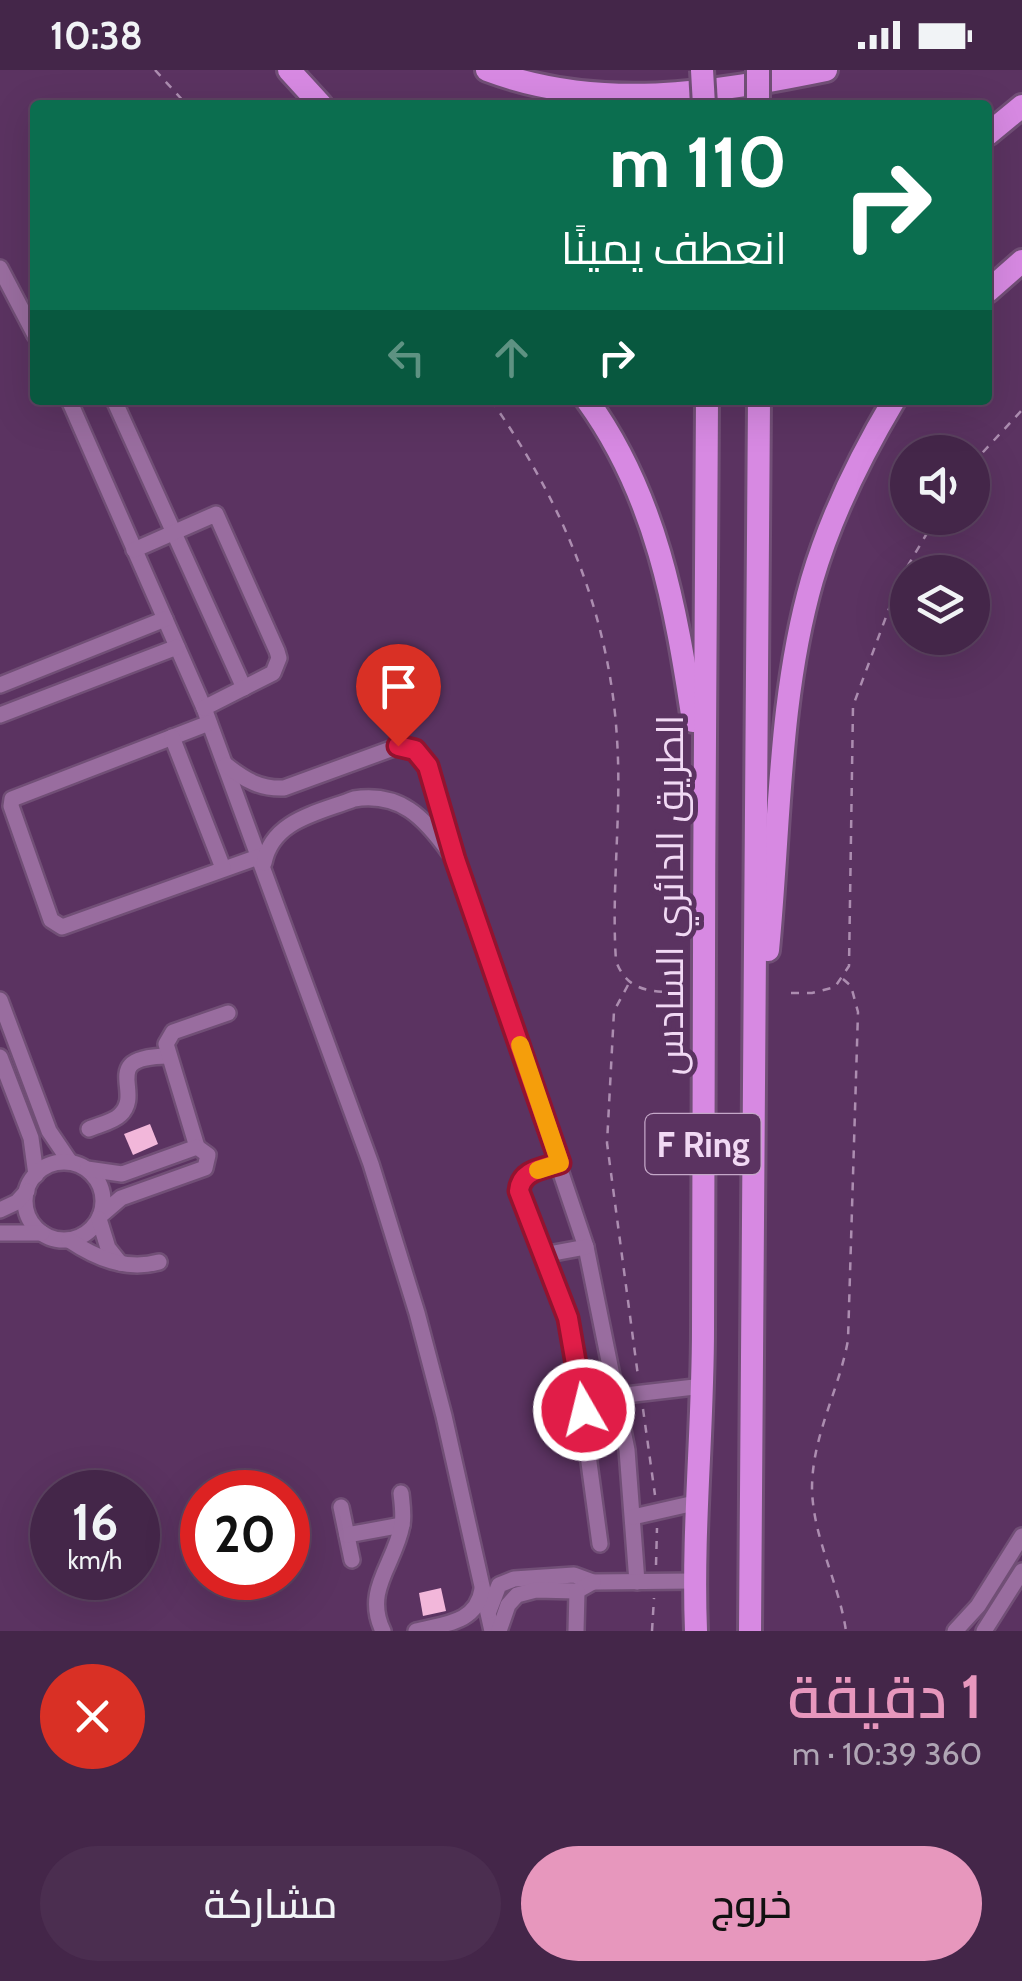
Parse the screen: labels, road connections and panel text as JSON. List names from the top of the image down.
{
  "streets": {
    "highway": ["الطريق الدائري السادس", "F Ring"]
  },
  "page": {
    "status": "10:38",
    "turn": ["110 m", "انعطف يمينًا"],
    "speed": "16 km/h",
    "limit": "20",
    "heading": ["1 دقيقة", "360 m · 10:39"],
    "buttons": ["خروج", "مشاركة"]
  }
}
